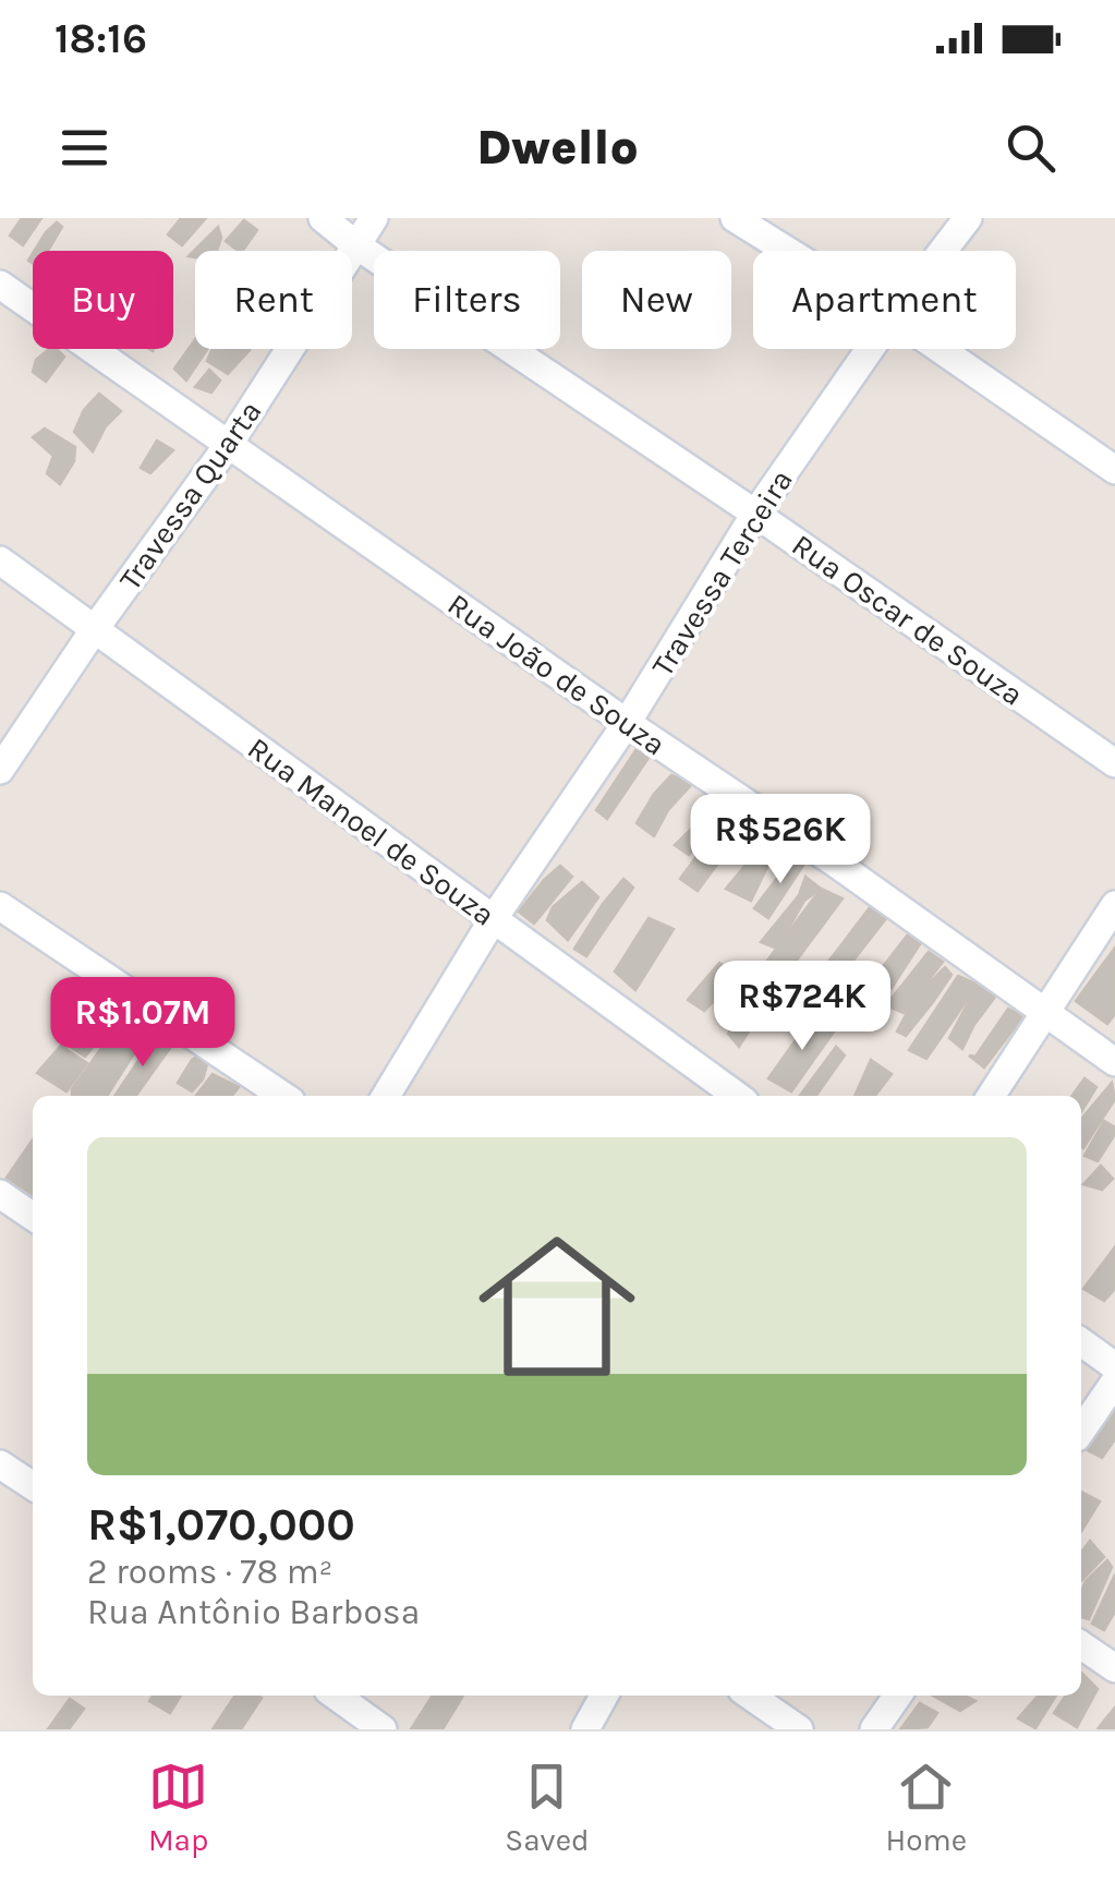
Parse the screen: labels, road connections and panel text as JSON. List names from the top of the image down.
{
  "streets": {
    "street": [
      "Travessa Quarta",
      "Travessa Terceira",
      "Rua Oscar de Souza",
      "Rua João de Souza",
      "Rua Manoel de Souza"
    ]
  },
  "crossings": [
    ["Travessa Quarta", "Rua Oscar de Souza"],
    ["Travessa Quarta", "Rua João de Souza"],
    ["Travessa Quarta", "Rua Manoel de Souza"],
    ["Travessa Terceira", "Rua Oscar de Souza"],
    ["Travessa Terceira", "Rua João de Souza"],
    ["Travessa Terceira", "Rua Manoel de Souza"]
  ],
  "page": {
    "status": "18:16",
    "header": "Dwello",
    "chip": [
      "Buy",
      "Rent",
      "Filters",
      "New",
      "Apartment"
    ],
    "price": ["R$526K", "R$724K", "R$1.07M"],
    "list": [
      {
        "name": "R$1,070,000",
        "note": "2 rooms · 78 m² · Rua Antônio Barbosa"
      }
    ],
    "tabs": ["Map", "Saved", "Home"]
  }
}
